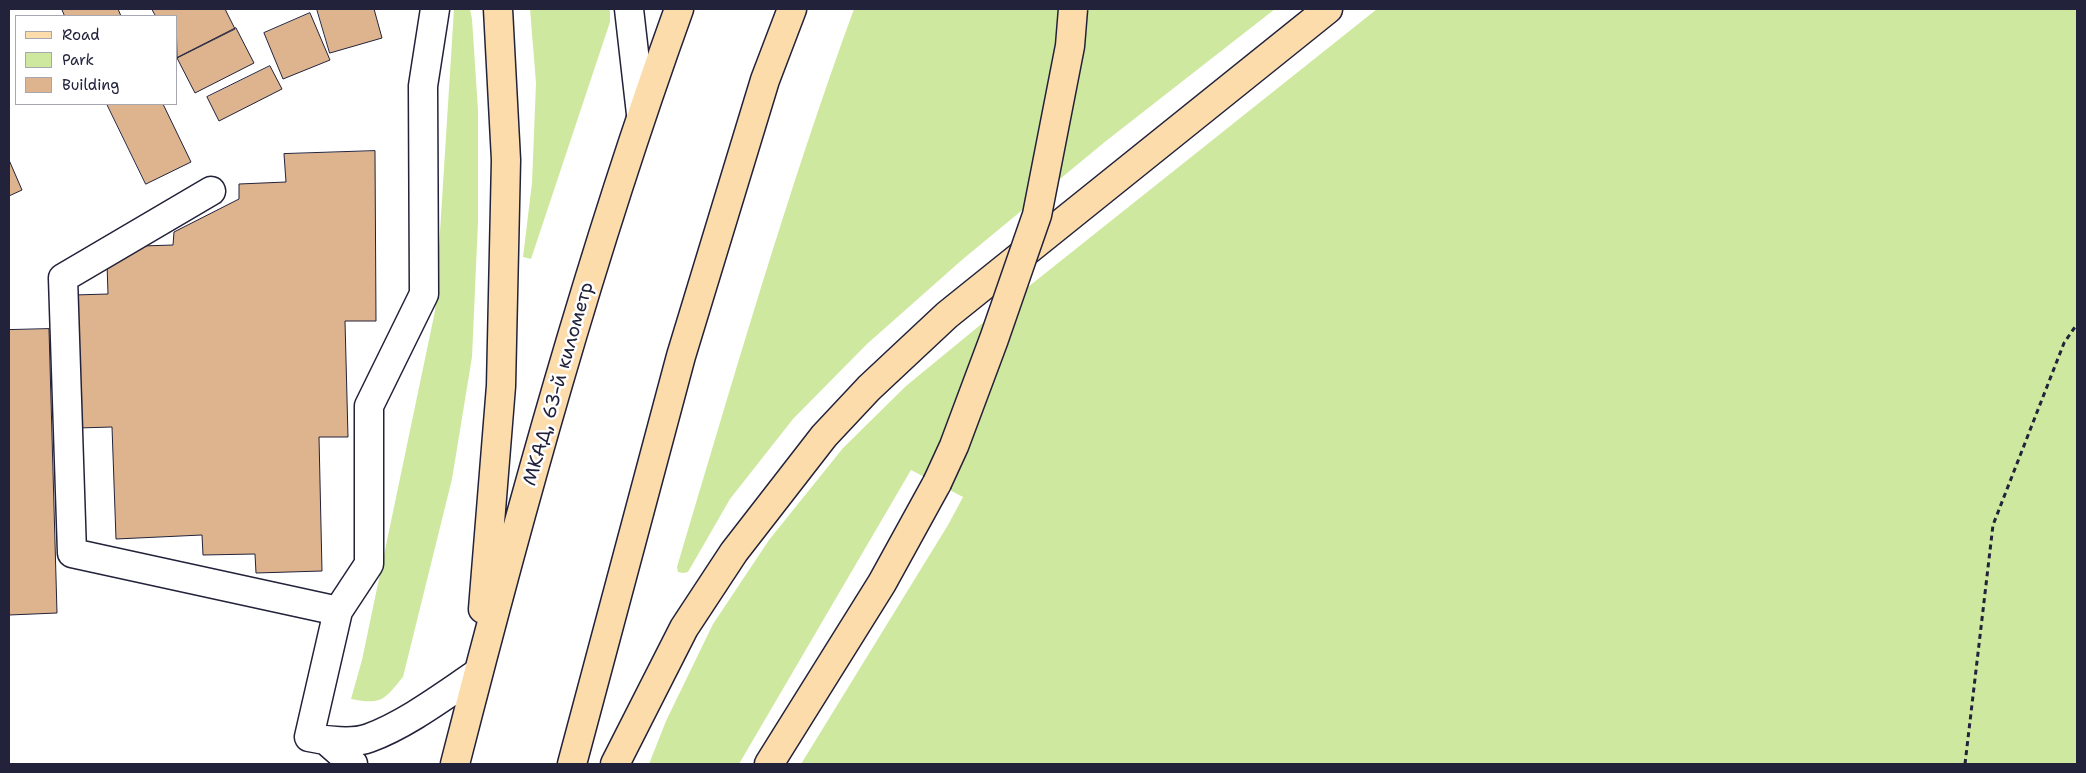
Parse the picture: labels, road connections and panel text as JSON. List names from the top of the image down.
{
  "streets": {
    "main road": ["МКАД, 63-й километр"]
  },
  "legend": ["Road", "Park", "Building"]
}
